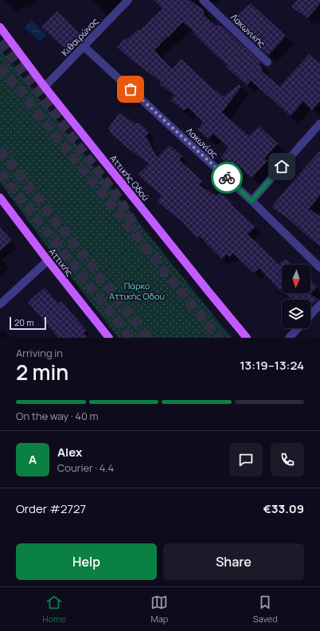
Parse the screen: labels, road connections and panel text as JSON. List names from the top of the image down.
{
  "streets": {
    "main road": ["Αττικής Οδού", "Αττικής"],
    "street": ["Λακωνικής", "Κιθαιρώνος", "Λακωνίας"]
  },
  "crossings": [
    ["Κιθαιρώνος", "Λακωνίας"],
    ["Κιθαιρώνος", "Αττικής Οδού"]
  ],
  "parks": ["Πάρκο Αττικής Οδού"],
  "scale_bar": "20 m",
  "north": "bottom",
  "page": {
    "scale": "20 m",
    "heading": ["2 min", "Arriving in", "13:19–13:24"],
    "panel": [
      "Alex",
      "Courier · 4.4",
      "Order #2727",
      "€33.09"
    ],
    "bar": "On the way · 40 m",
    "round": "A",
    "buttons": ["Help", "Share"],
    "tabs": ["Home", "Map", "Saved"]
  }
}
